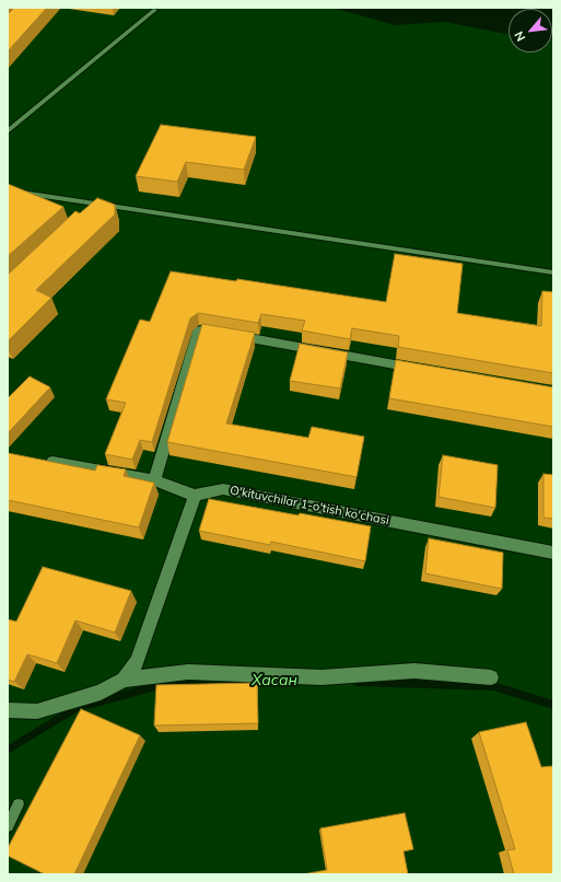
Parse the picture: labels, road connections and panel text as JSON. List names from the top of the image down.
{
  "streets": {
    "street": ["O'kituvchilar 1-o'tish ko'chasi"]
  },
  "water": ["Хасан"],
  "north": "bottom left"
}
